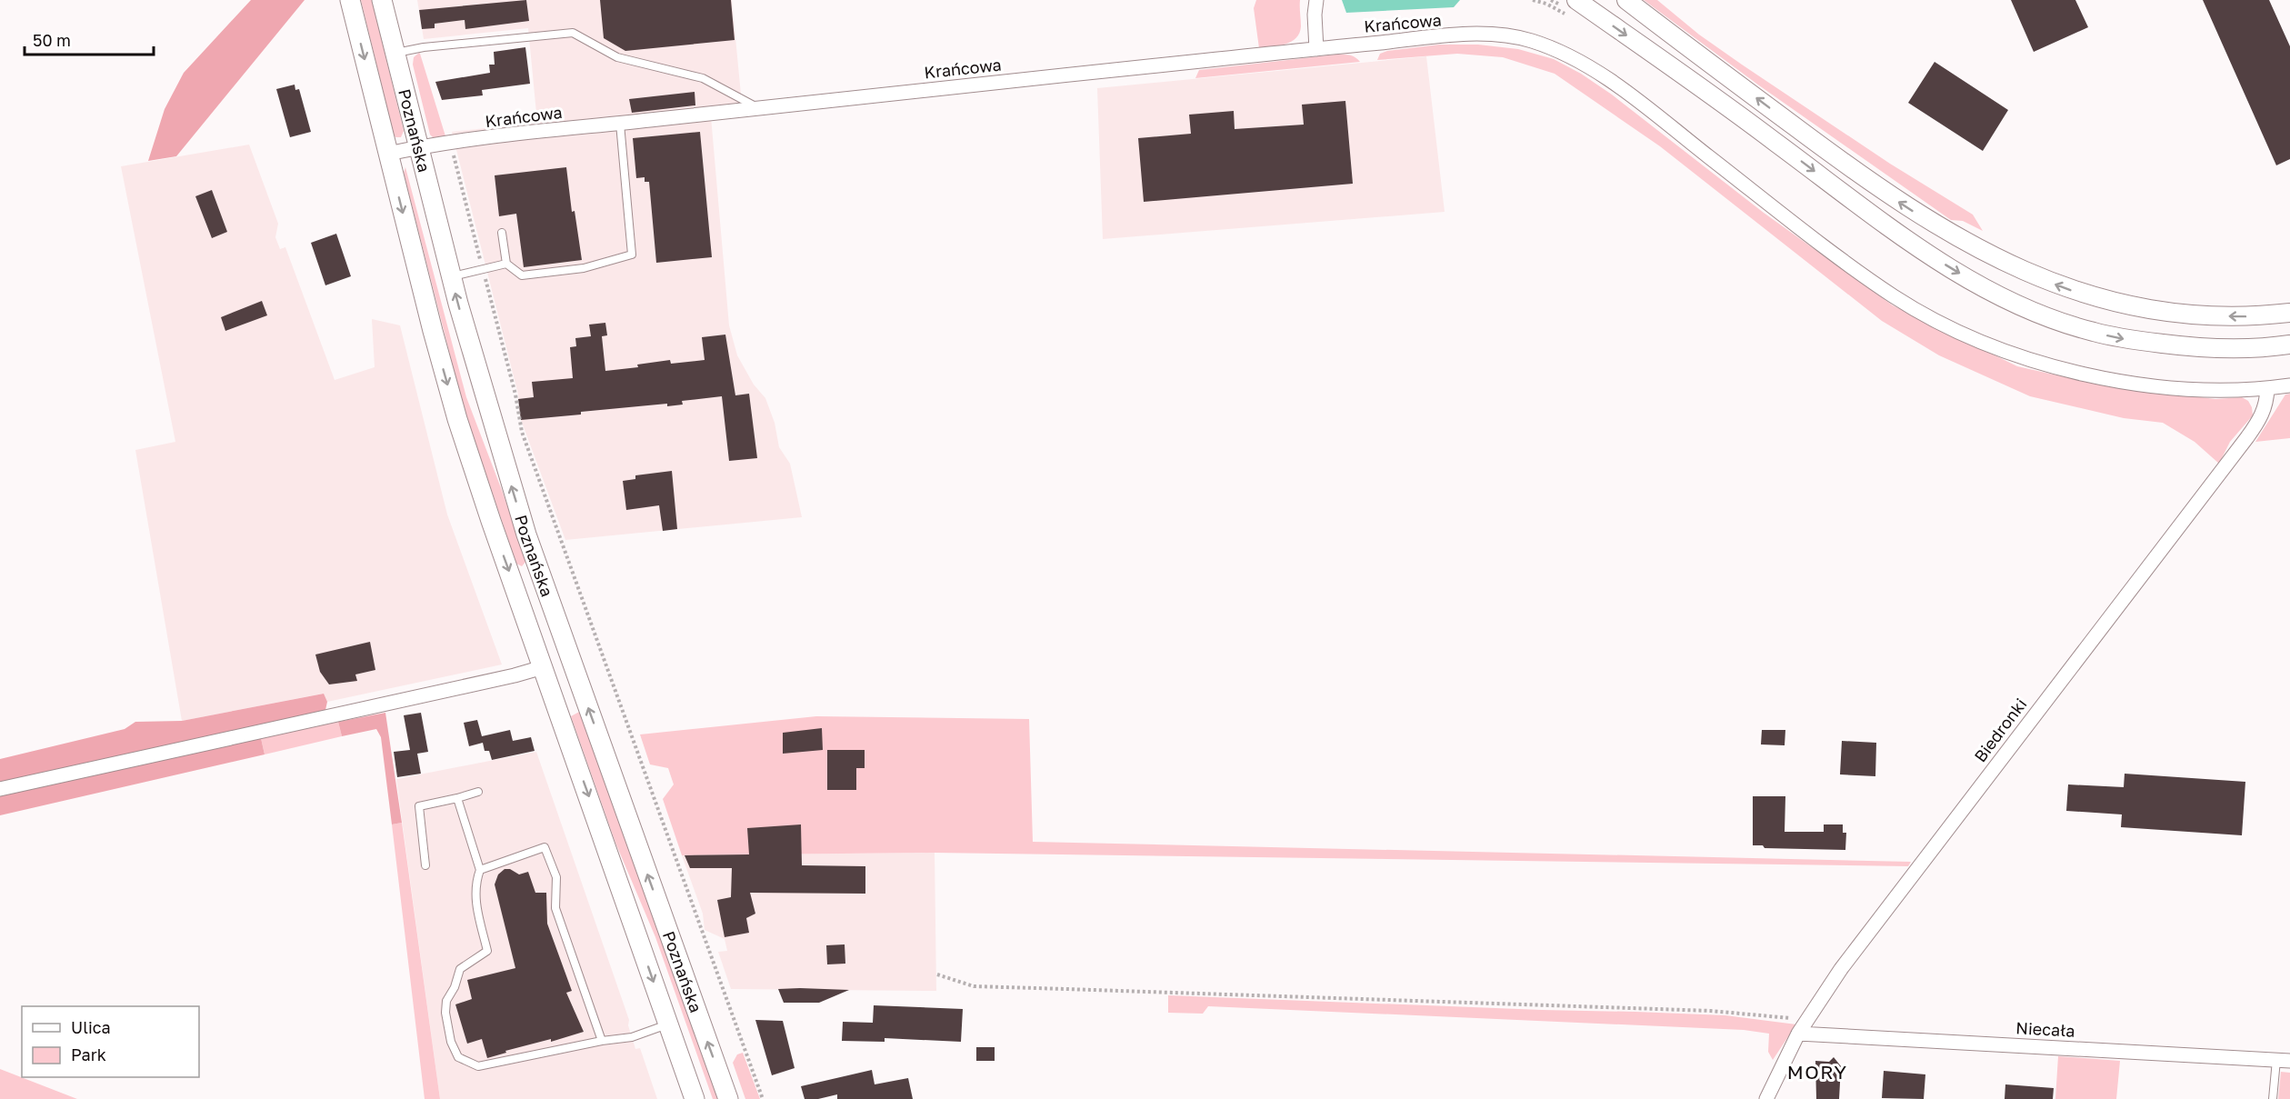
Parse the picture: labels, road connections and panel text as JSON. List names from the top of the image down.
{
  "streets": {
    "main road": ["Poznańska"],
    "street": ["Krańcowa", "Biedronki", "Niecała"]
  },
  "crossings": [
    ["Krańcowa", "Poznańska"],
    ["Krańcowa", "Biedronki"],
    ["Biedronki", "Niecała"]
  ],
  "districts": ["MORY"],
  "legend": ["Ulica", "Park"],
  "scale_bar": "50 m"
}
